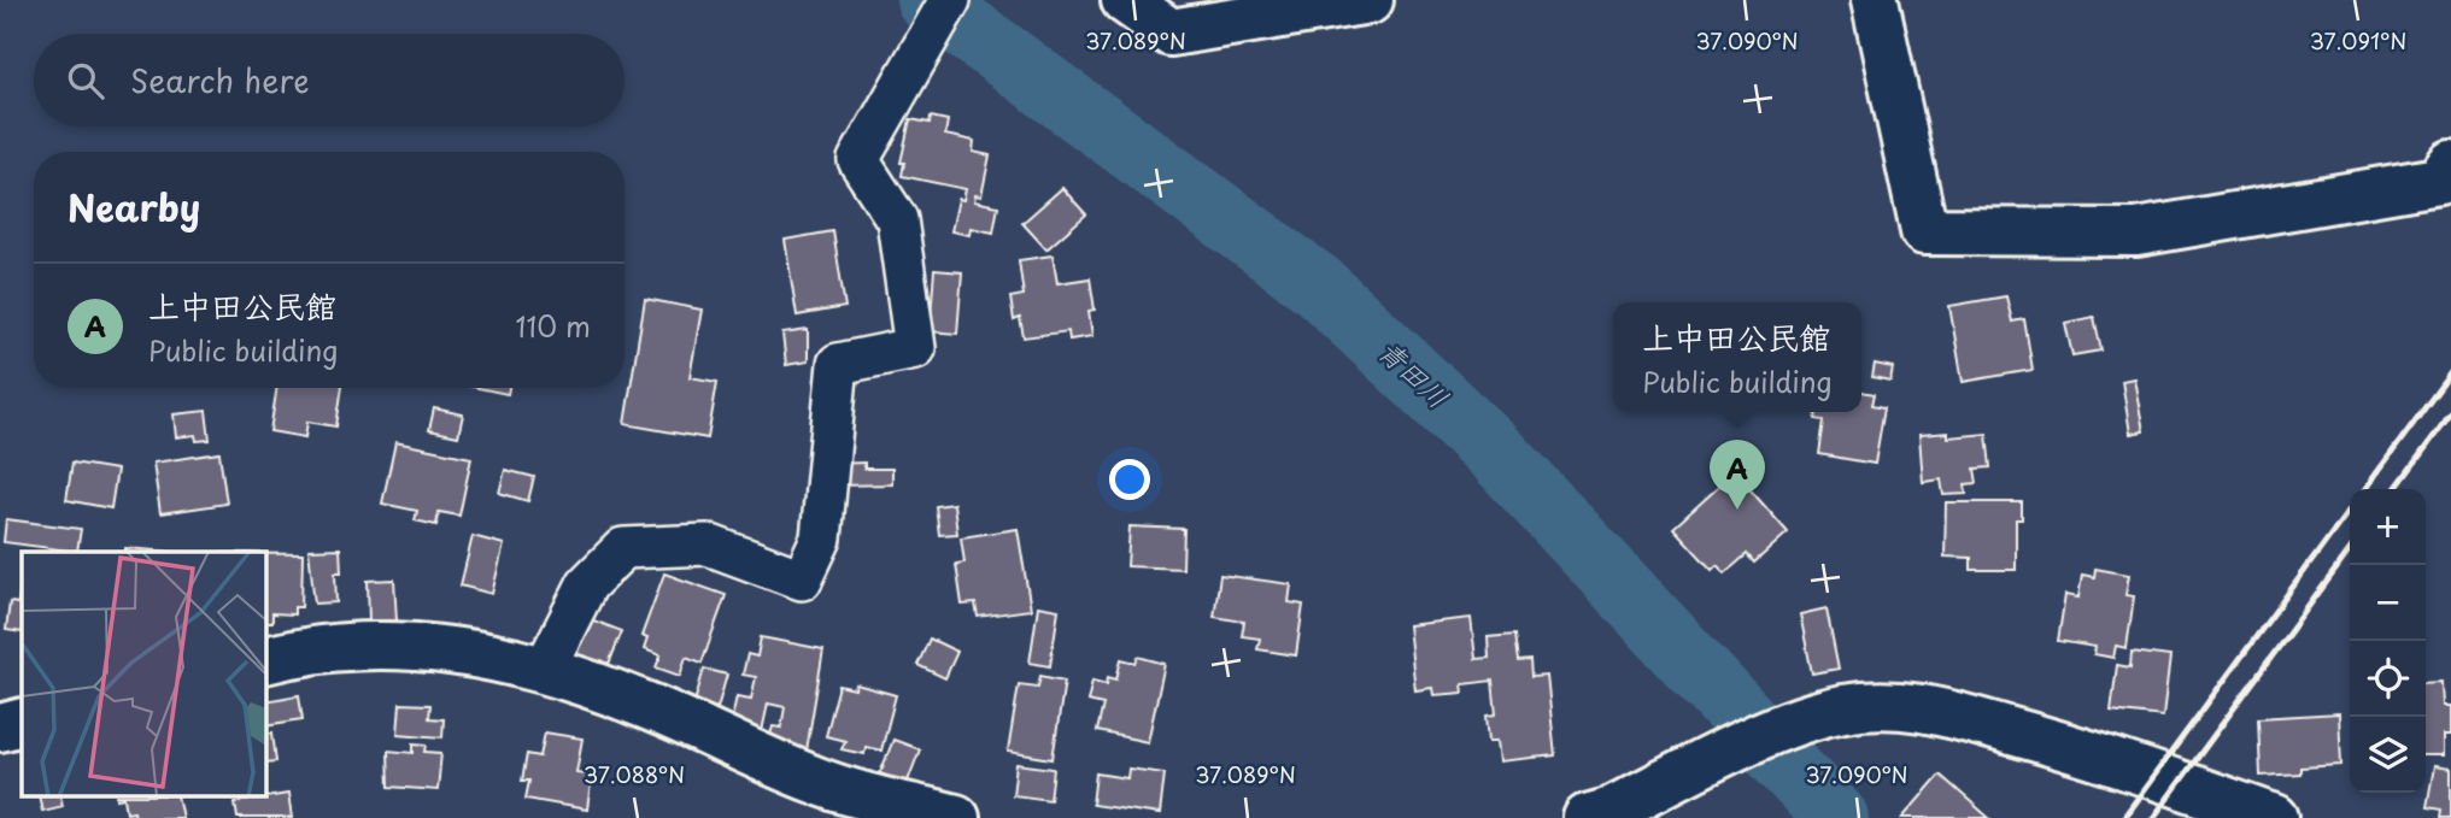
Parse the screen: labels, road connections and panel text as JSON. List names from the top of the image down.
{
  "water": ["青田川"],
  "page": {
    "search": "Search here",
    "heading": "Nearby",
    "list": [
      {
        "mark": "A",
        "name": "上中田公民館",
        "note": "Public building",
        "value": "110 m"
      }
    ],
    "popup": ["上中田公民館", "Public building"],
    "pins": "A",
    "map_buttons": ["+", "−"]
  },
  "coordinates": [
    "37.089°N",
    "37.090°N",
    "37.091°N",
    "37.088°N"
  ]
}
